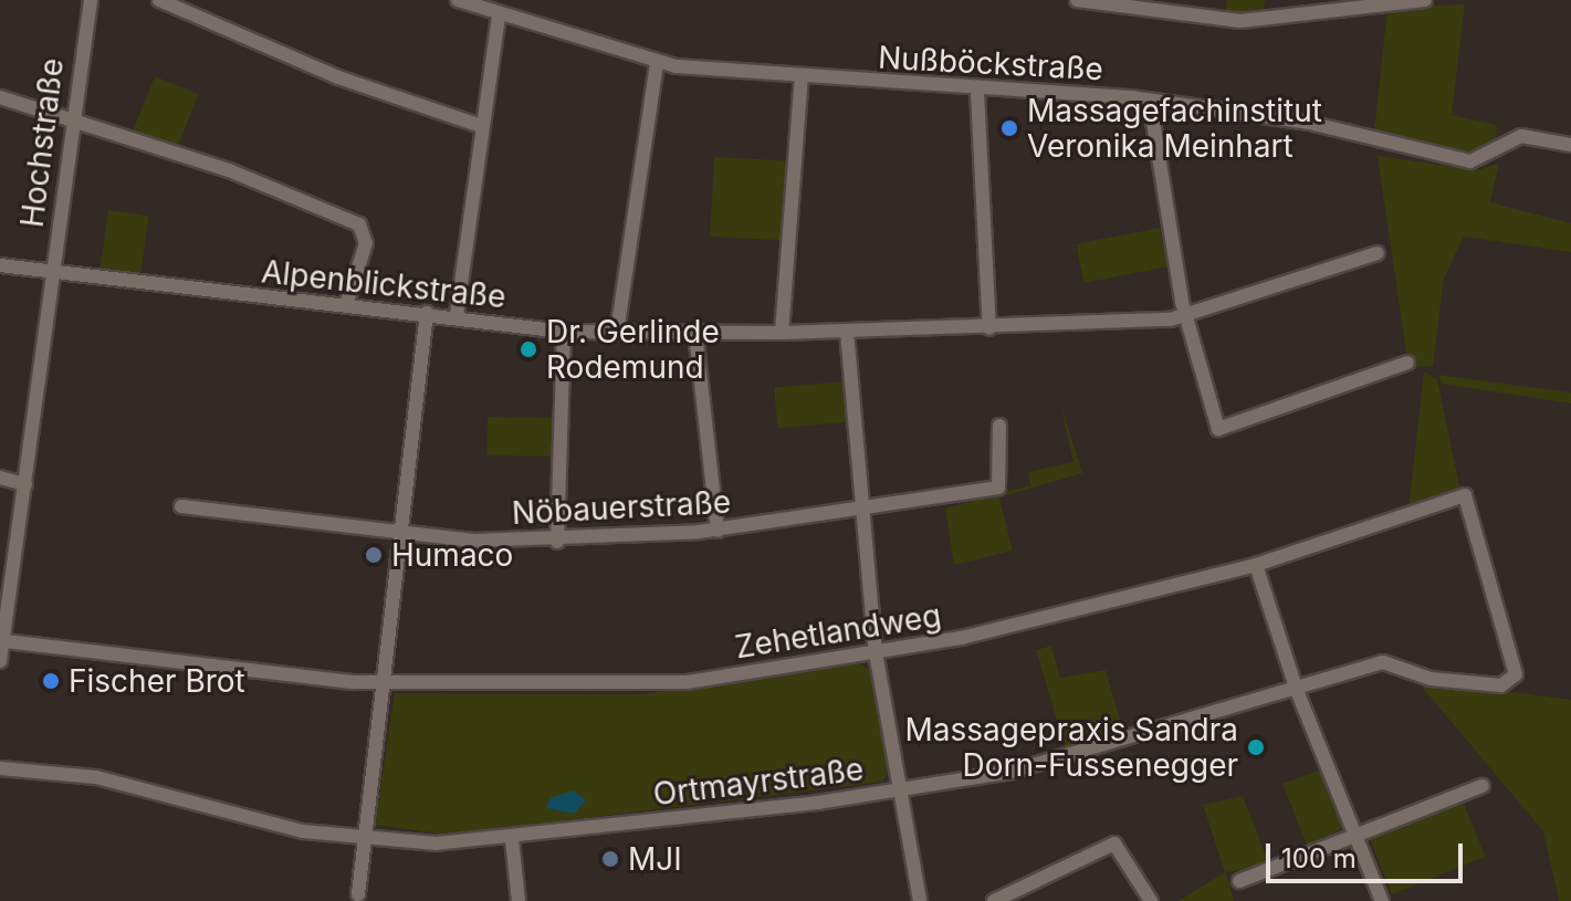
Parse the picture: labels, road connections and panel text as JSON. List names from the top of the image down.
{
  "streets": {
    "street": [
      "Nußböckstraße",
      "Hochstraße",
      "Alpenblickstraße",
      "Nöbauerstraße",
      "Zehetlandweg",
      "Ortmayrstraße"
    ]
  },
  "crossings": [
    ["Hochstraße", "Alpenblickstraße"],
    ["Hochstraße", "Zehetlandweg"],
    ["Zehetlandweg", "Ortmayrstraße"]
  ],
  "places": [
    "Massagefachinstitut Veronika Meinhart",
    "Dr. Gerlinde Rodemund",
    "Humaco",
    "Fischer Brot",
    "Massagepraxis Sandra Dorn-Fussenegger",
    "MJI"
  ],
  "scale_bar": "100 m"
}
